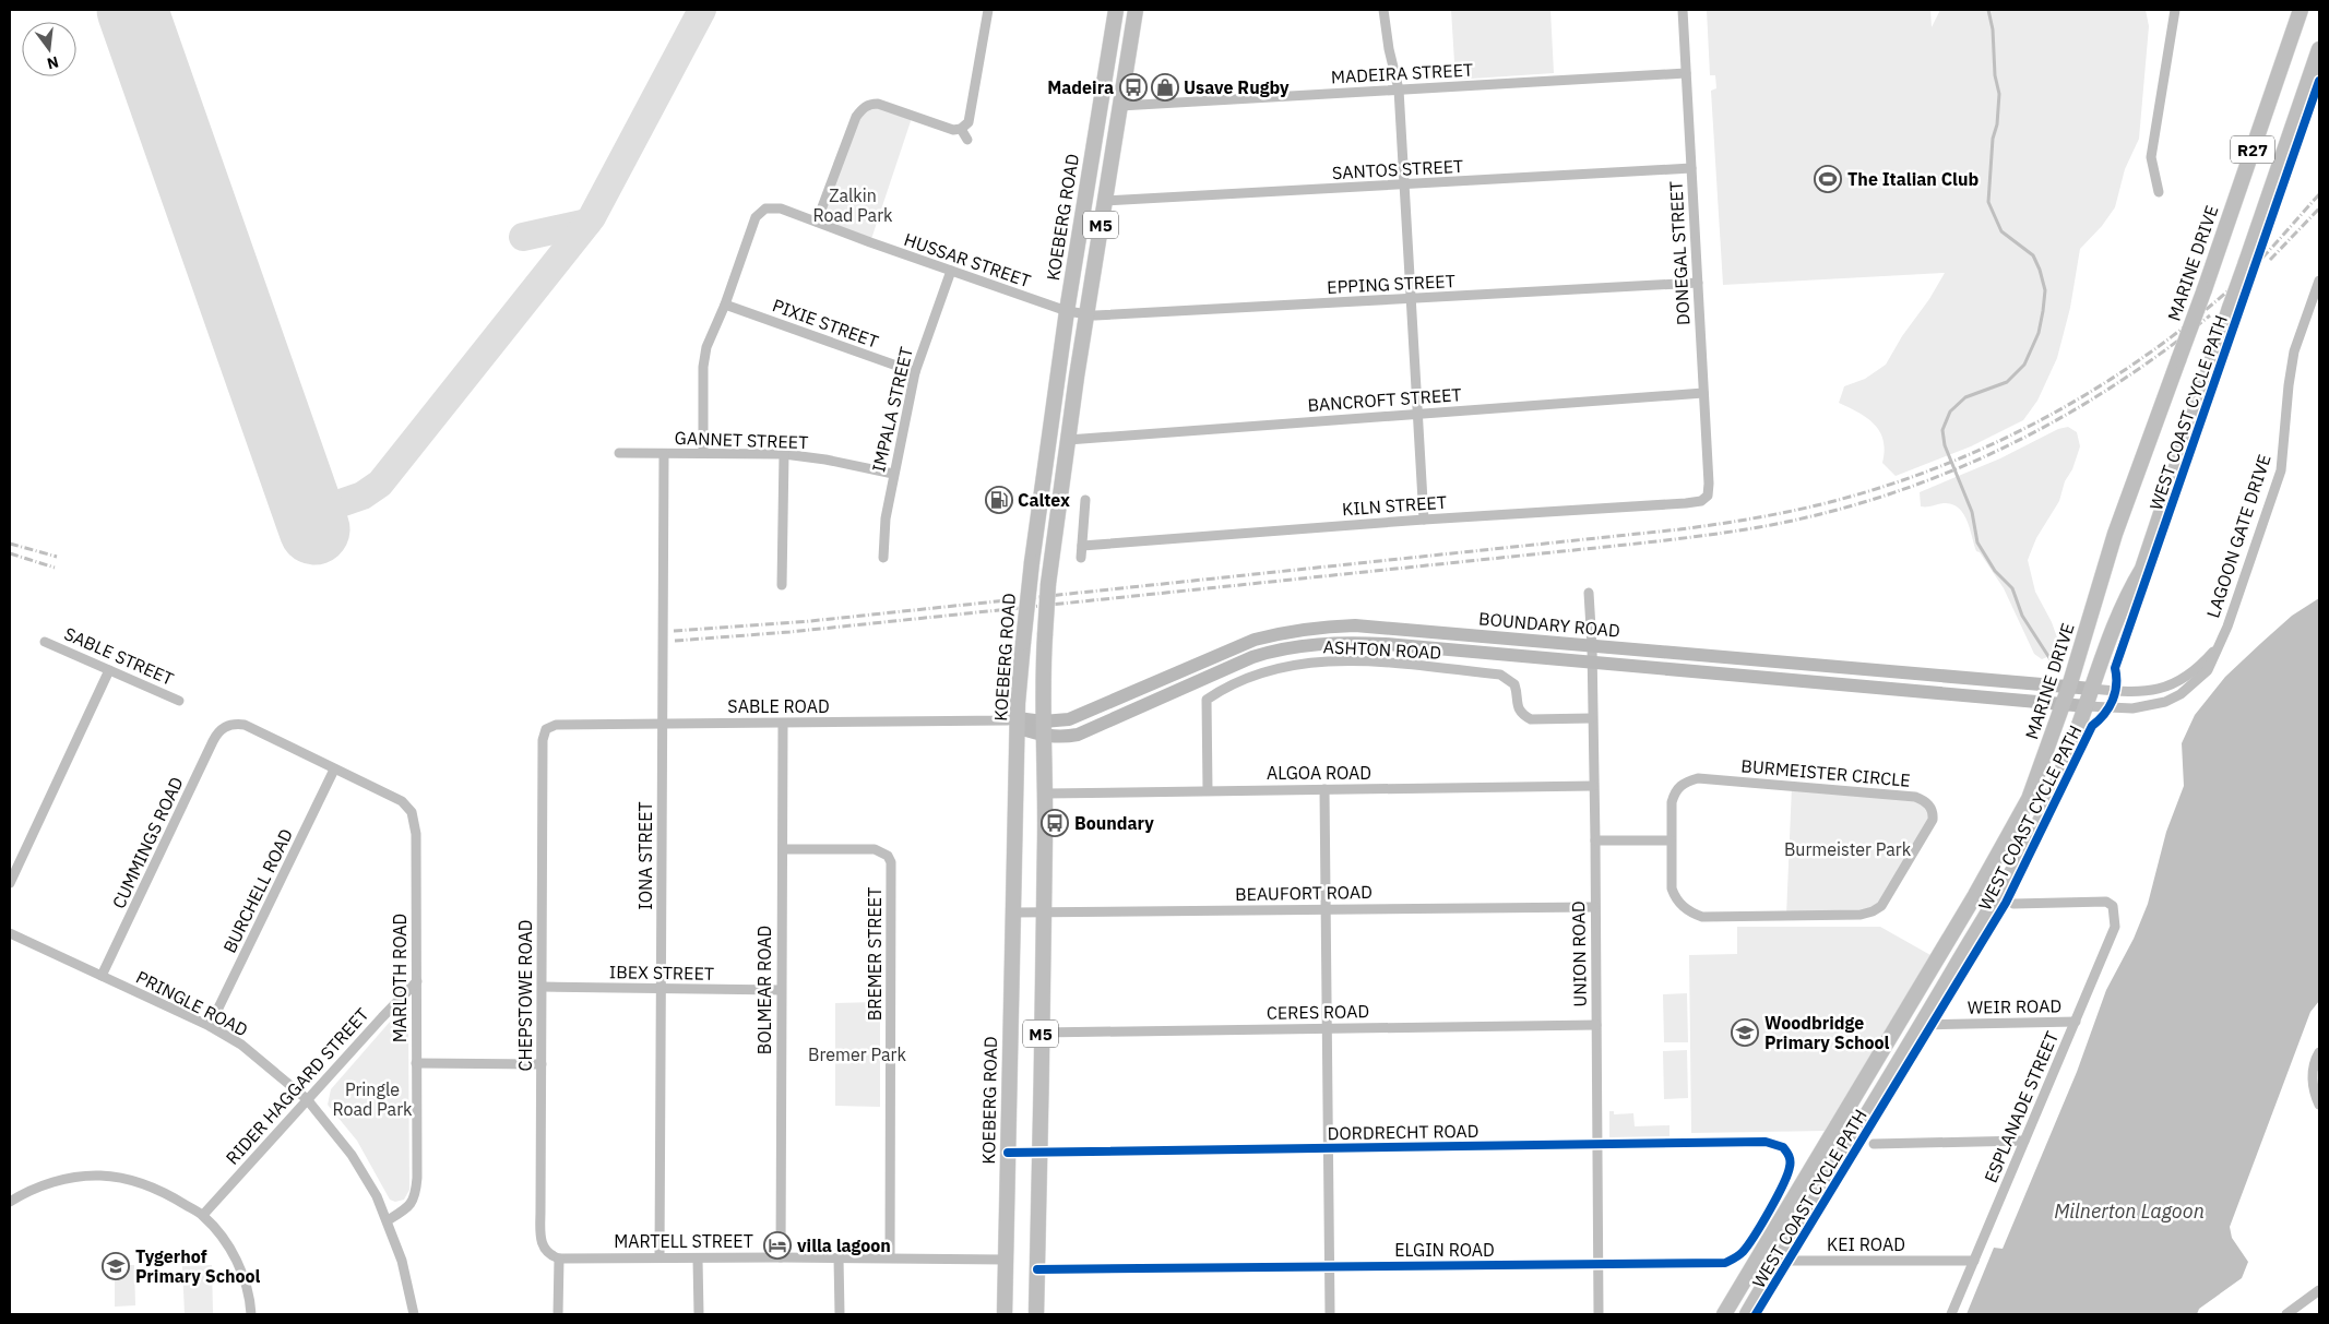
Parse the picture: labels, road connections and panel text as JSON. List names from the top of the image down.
{
  "streets": {
    "main road": [
      "R27",
      "KOEBERG ROAD",
      "M5",
      "MARINE DRIVE",
      "LAGOON GATE DRIVE",
      "BOUNDARY ROAD"
    ],
    "street": [
      "MADEIRA STREET",
      "SANTOS STREET",
      "DONEGAL STREET",
      "HUSSAR STREET",
      "EPPING STREET",
      "PIXIE STREET",
      "BANCROFT STREET",
      "IMPALA STREET",
      "GANNET STREET",
      "KILN STREET",
      "ASHTON ROAD",
      "SABLE STREET",
      "SABLE ROAD",
      "ALGOA ROAD",
      "BURMEISTER CIRCLE",
      "CUMMINGS ROAD",
      "IONA STREET",
      "BURCHELL ROAD",
      "BEAUFORT ROAD",
      "BREMER STREET",
      "UNION ROAD",
      "IBEX STREET",
      "MARLOTH ROAD",
      "BOLMEAR ROAD",
      "CHEPSTOWE ROAD",
      "PRINGLE ROAD",
      "WEIR ROAD",
      "CERES ROAD",
      "RIDER HAGGARD STREET",
      "ESPLANADE STREET",
      "DORDRECHT ROAD",
      "MARTELL STREET",
      "KEI ROAD",
      "ELGIN ROAD"
    ],
    "cycle path": ["WEST COAST CYCLE PATH"]
  },
  "crossings": [
    ["MADEIRA STREET", "M5"],
    ["MADEIRA STREET", "DONEGAL STREET"],
    ["R27", "LAGOON GATE DRIVE"],
    ["R27", "WEIR ROAD"],
    ["R27", "KEI ROAD"],
    ["SANTOS STREET", "M5"],
    ["SANTOS STREET", "DONEGAL STREET"],
    ["KOEBERG ROAD", "HUSSAR STREET"],
    ["KOEBERG ROAD", "SABLE ROAD"],
    ["KOEBERG ROAD", "BEAUFORT ROAD"],
    ["KOEBERG ROAD", "DORDRECHT ROAD"],
    ["KOEBERG ROAD", "MARTELL STREET"],
    ["M5", "HUSSAR STREET"],
    ["M5", "EPPING STREET"],
    ["M5", "BANCROFT STREET"],
    ["M5", "BOUNDARY ROAD"],
    ["M5", "ALGOA ROAD"],
    ["M5", "BEAUFORT ROAD"],
    ["M5", "CERES ROAD"],
    ["M5", "DORDRECHT ROAD"],
    ["M5", "ELGIN ROAD"],
    ["DONEGAL STREET", "EPPING STREET"],
    ["DONEGAL STREET", "BANCROFT STREET"],
    ["DONEGAL STREET", "KILN STREET"],
    ["HUSSAR STREET", "EPPING STREET"],
    ["HUSSAR STREET", "PIXIE STREET"],
    ["HUSSAR STREET", "IMPALA STREET"],
    ["MARINE DRIVE", "LAGOON GATE DRIVE"],
    ["MARINE DRIVE", "BOUNDARY ROAD"],
    ["MARINE DRIVE", "KEI ROAD"],
    ["PIXIE STREET", "IMPALA STREET"],
    ["IMPALA STREET", "GANNET STREET"],
    ["GANNET STREET", "IONA STREET"],
    ["LAGOON GATE DRIVE", "BOUNDARY ROAD"],
    ["BOUNDARY ROAD", "UNION ROAD"],
    ["ASHTON ROAD", "ALGOA ROAD"],
    ["ASHTON ROAD", "UNION ROAD"],
    ["SABLE ROAD", "IONA STREET"],
    ["SABLE ROAD", "BOLMEAR ROAD"],
    ["SABLE ROAD", "CHEPSTOWE ROAD"],
    ["ALGOA ROAD", "UNION ROAD"],
    ["CUMMINGS ROAD", "BURCHELL ROAD"],
    ["CUMMINGS ROAD", "MARLOTH ROAD"],
    ["CUMMINGS ROAD", "PRINGLE ROAD"],
    ["IONA STREET", "IBEX STREET"],
    ["IONA STREET", "MARTELL STREET"],
    ["BURCHELL ROAD", "MARLOTH ROAD"],
    ["BURCHELL ROAD", "PRINGLE ROAD"],
    ["BEAUFORT ROAD", "UNION ROAD"],
    ["BREMER STREET", "BOLMEAR ROAD"],
    ["BREMER STREET", "MARTELL STREET"],
    ["UNION ROAD", "CERES ROAD"],
    ["UNION ROAD", "DORDRECHT ROAD"],
    ["UNION ROAD", "ELGIN ROAD"],
    ["IBEX STREET", "BOLMEAR ROAD"],
    ["IBEX STREET", "CHEPSTOWE ROAD"],
    ["MARLOTH ROAD", "PRINGLE ROAD"],
    ["MARLOTH ROAD", "RIDER HAGGARD STREET"],
    ["BOLMEAR ROAD", "MARTELL STREET"],
    ["CHEPSTOWE ROAD", "MARTELL STREET"],
    ["PRINGLE ROAD", "RIDER HAGGARD STREET"],
    ["WEIR ROAD", "ESPLANADE STREET"],
    ["ESPLANADE STREET", "KEI ROAD"],
    ["DORDRECHT ROAD", "ELGIN ROAD"]
  ],
  "water": ["Milnerton Lagoon"],
  "parks": [
    "Zalkin Road Park",
    "Burmeister Park",
    "Bremer Park",
    "Pringle Road Park"
  ],
  "places": {
    "bus stop": ["Madeira", "Boundary"],
    "shop": ["Usave Rugby"],
    "sports": ["The Italian Club"],
    "fuel station": ["Caltex"],
    "school or university": ["Woodbridge Primary School", "Tygerhof Primary School"],
    "hotel": ["villa lagoon"]
  },
  "north": "bottom"
}
